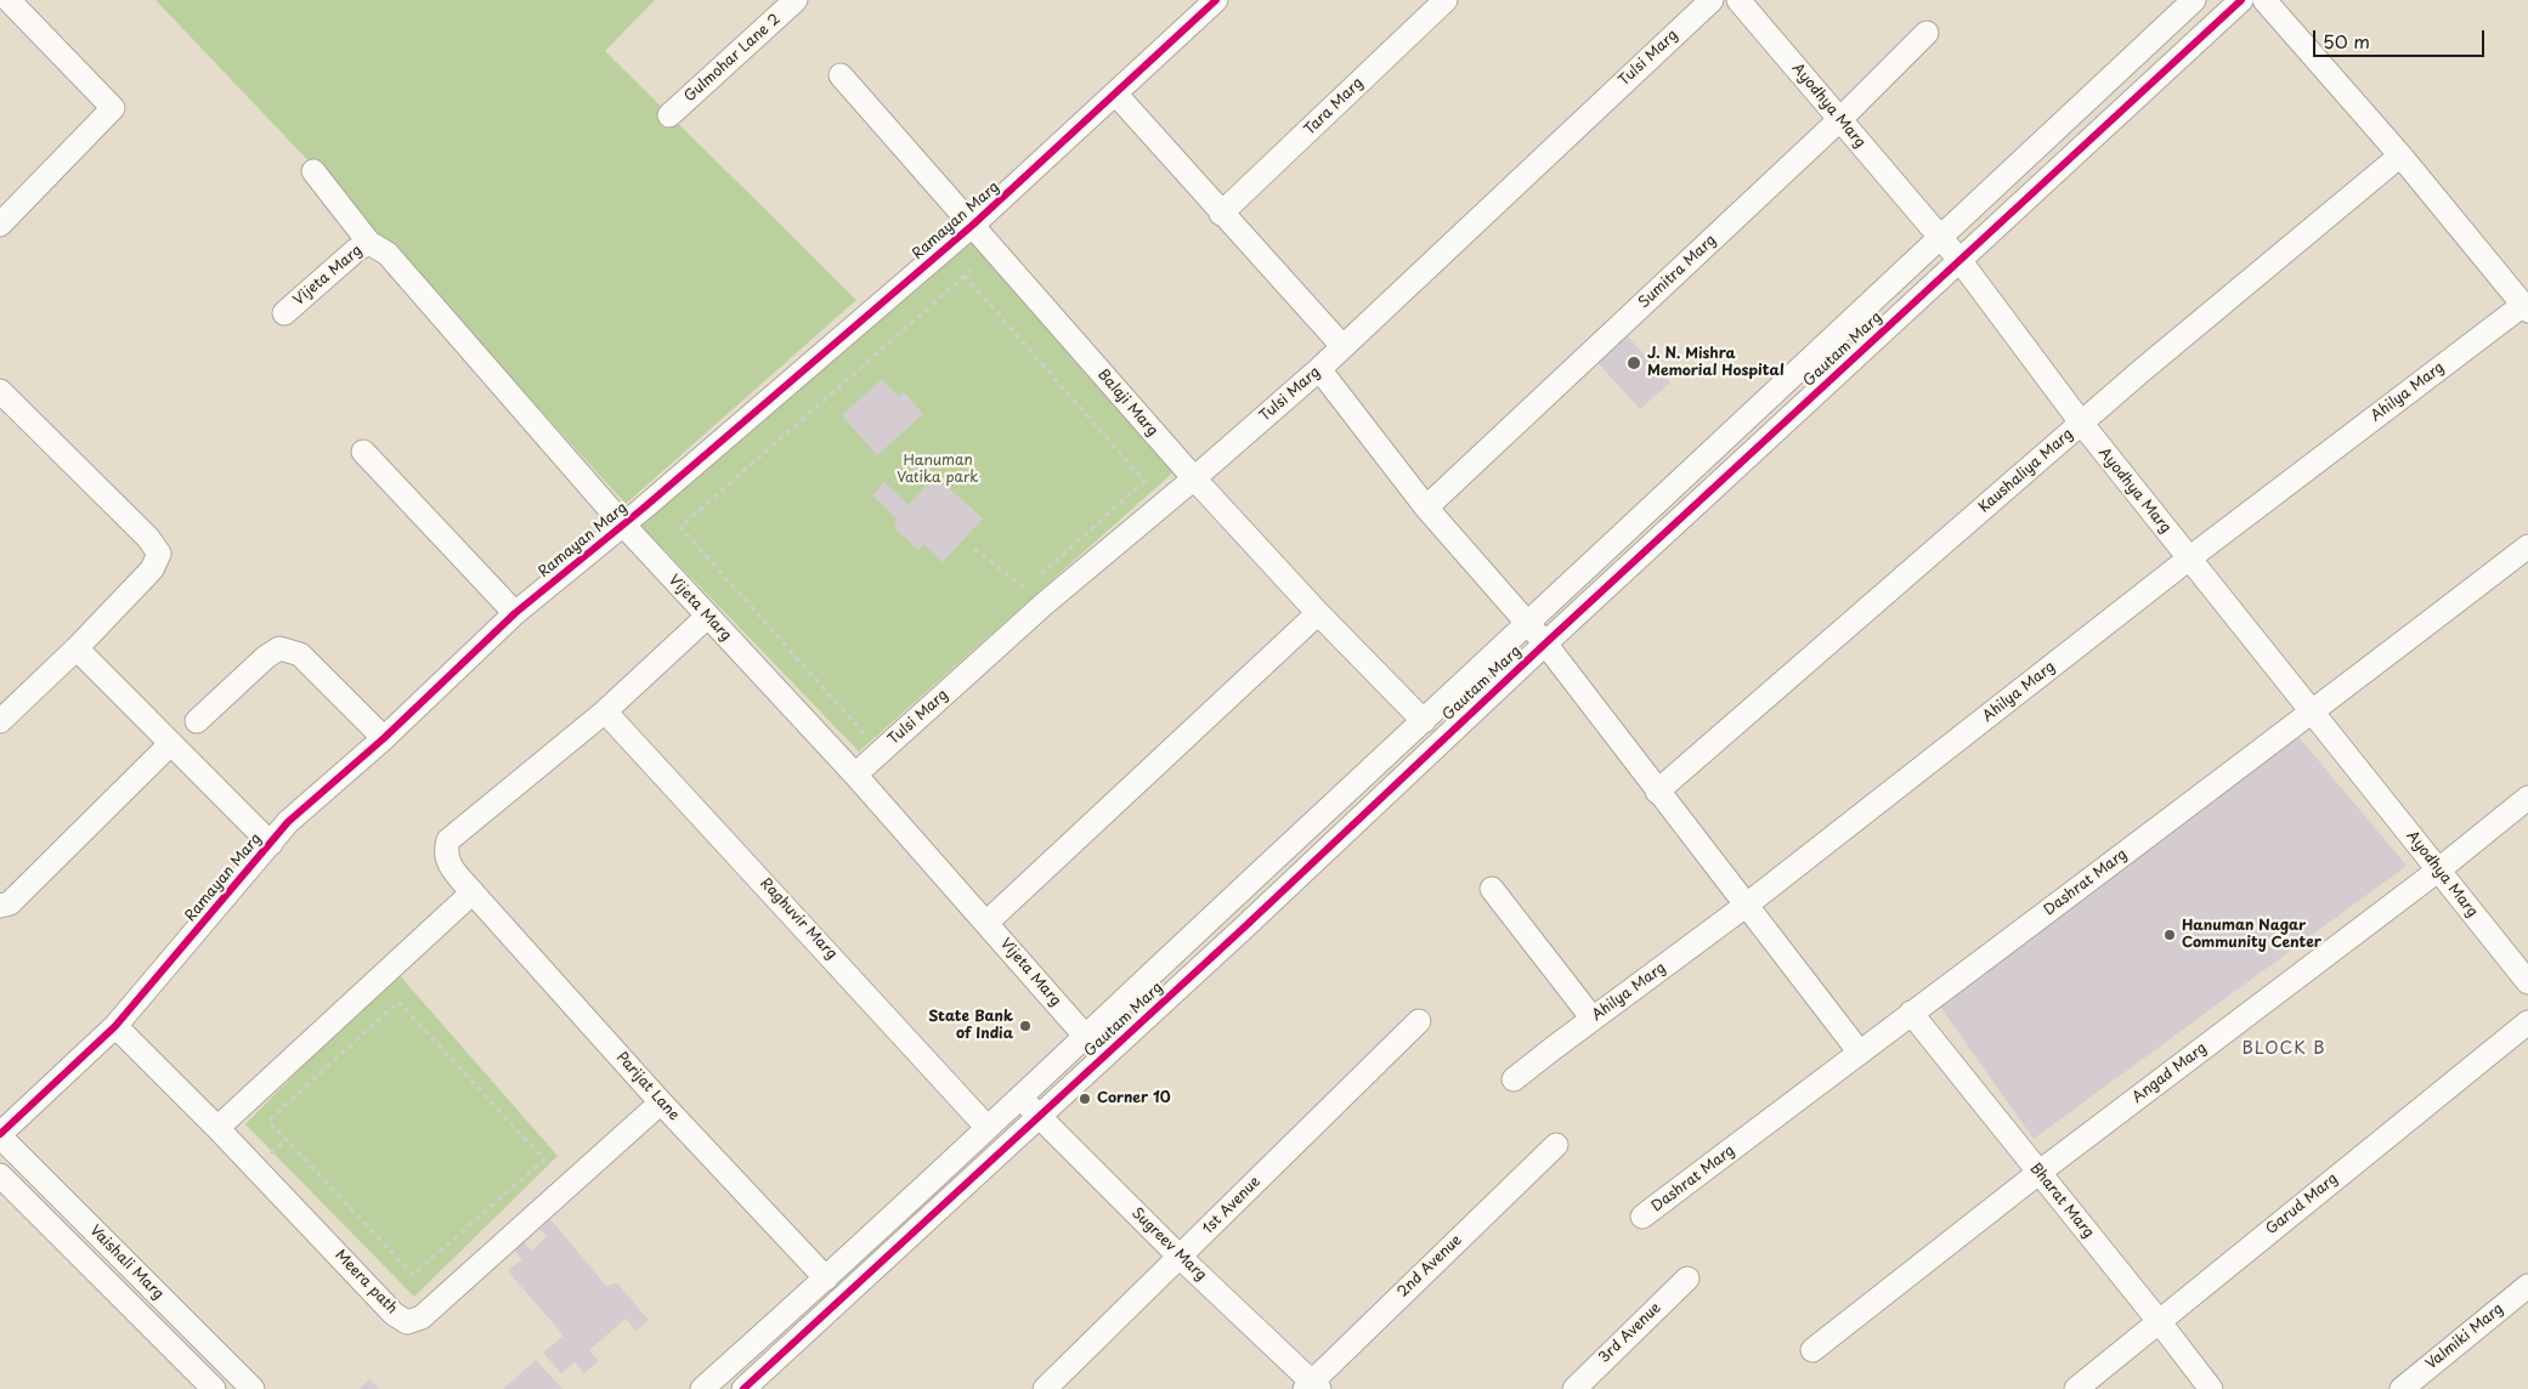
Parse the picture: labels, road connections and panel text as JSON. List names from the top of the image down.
{
  "streets": {
    "street": [
      "Gulmohar Lane 2",
      "Tulsi Marg",
      "Ayodhya Marg",
      "Tara Marg",
      "Ramayan Marg",
      "Sumitra Marg",
      "Vijeta Marg",
      "Gautam Marg",
      "Ahilya Marg",
      "Balaji Marg",
      "Kaushaliya Marg",
      "Dashrat Marg",
      "Raghuvir Marg",
      "Angad Marg",
      "Parijat Lane",
      "Bharat Marg",
      "Garud Marg",
      "1st Avenue",
      "Sugreev Marg",
      "Vaishali Marg",
      "2nd Avenue",
      "Meera path",
      "3rd Avenue",
      "Valmiki Marg"
    ]
  },
  "crossings": [
    ["Tulsi Marg", "Vijeta Marg"],
    ["Tulsi Marg", "Balaji Marg"],
    ["Ayodhya Marg", "Sumitra Marg"],
    ["Ayodhya Marg", "Gautam Marg"],
    ["Ayodhya Marg", "Ahilya Marg"],
    ["Ayodhya Marg", "Kaushaliya Marg"],
    ["Ayodhya Marg", "Dashrat Marg"],
    ["Ayodhya Marg", "Angad Marg"],
    ["Ramayan Marg", "Vijeta Marg"],
    ["Ramayan Marg", "Balaji Marg"],
    ["Ramayan Marg", "Vaishali Marg"],
    ["Ramayan Marg", "Meera path"],
    ["Vijeta Marg", "Gautam Marg"],
    ["Gautam Marg", "Balaji Marg"],
    ["Gautam Marg", "Raghuvir Marg"],
    ["Gautam Marg", "Parijat Lane"],
    ["Gautam Marg", "Sugreev Marg"],
    ["Dashrat Marg", "Bharat Marg"],
    ["Raghuvir Marg", "Parijat Lane"],
    ["Angad Marg", "Bharat Marg"],
    ["Parijat Lane", "Meera path"],
    ["Bharat Marg", "Garud Marg"],
    ["1st Avenue", "Sugreev Marg"],
    ["Sugreev Marg", "2nd Avenue"]
  ],
  "districts": ["BLOCK B"],
  "parks": ["Hanuman Vatika park"],
  "places": [
    "J. N. Mishra Memorial Hospital",
    "Hanuman Nagar Community Center",
    "State Bank of India",
    "Corner 10"
  ],
  "scale_bar": "50 m"
}
